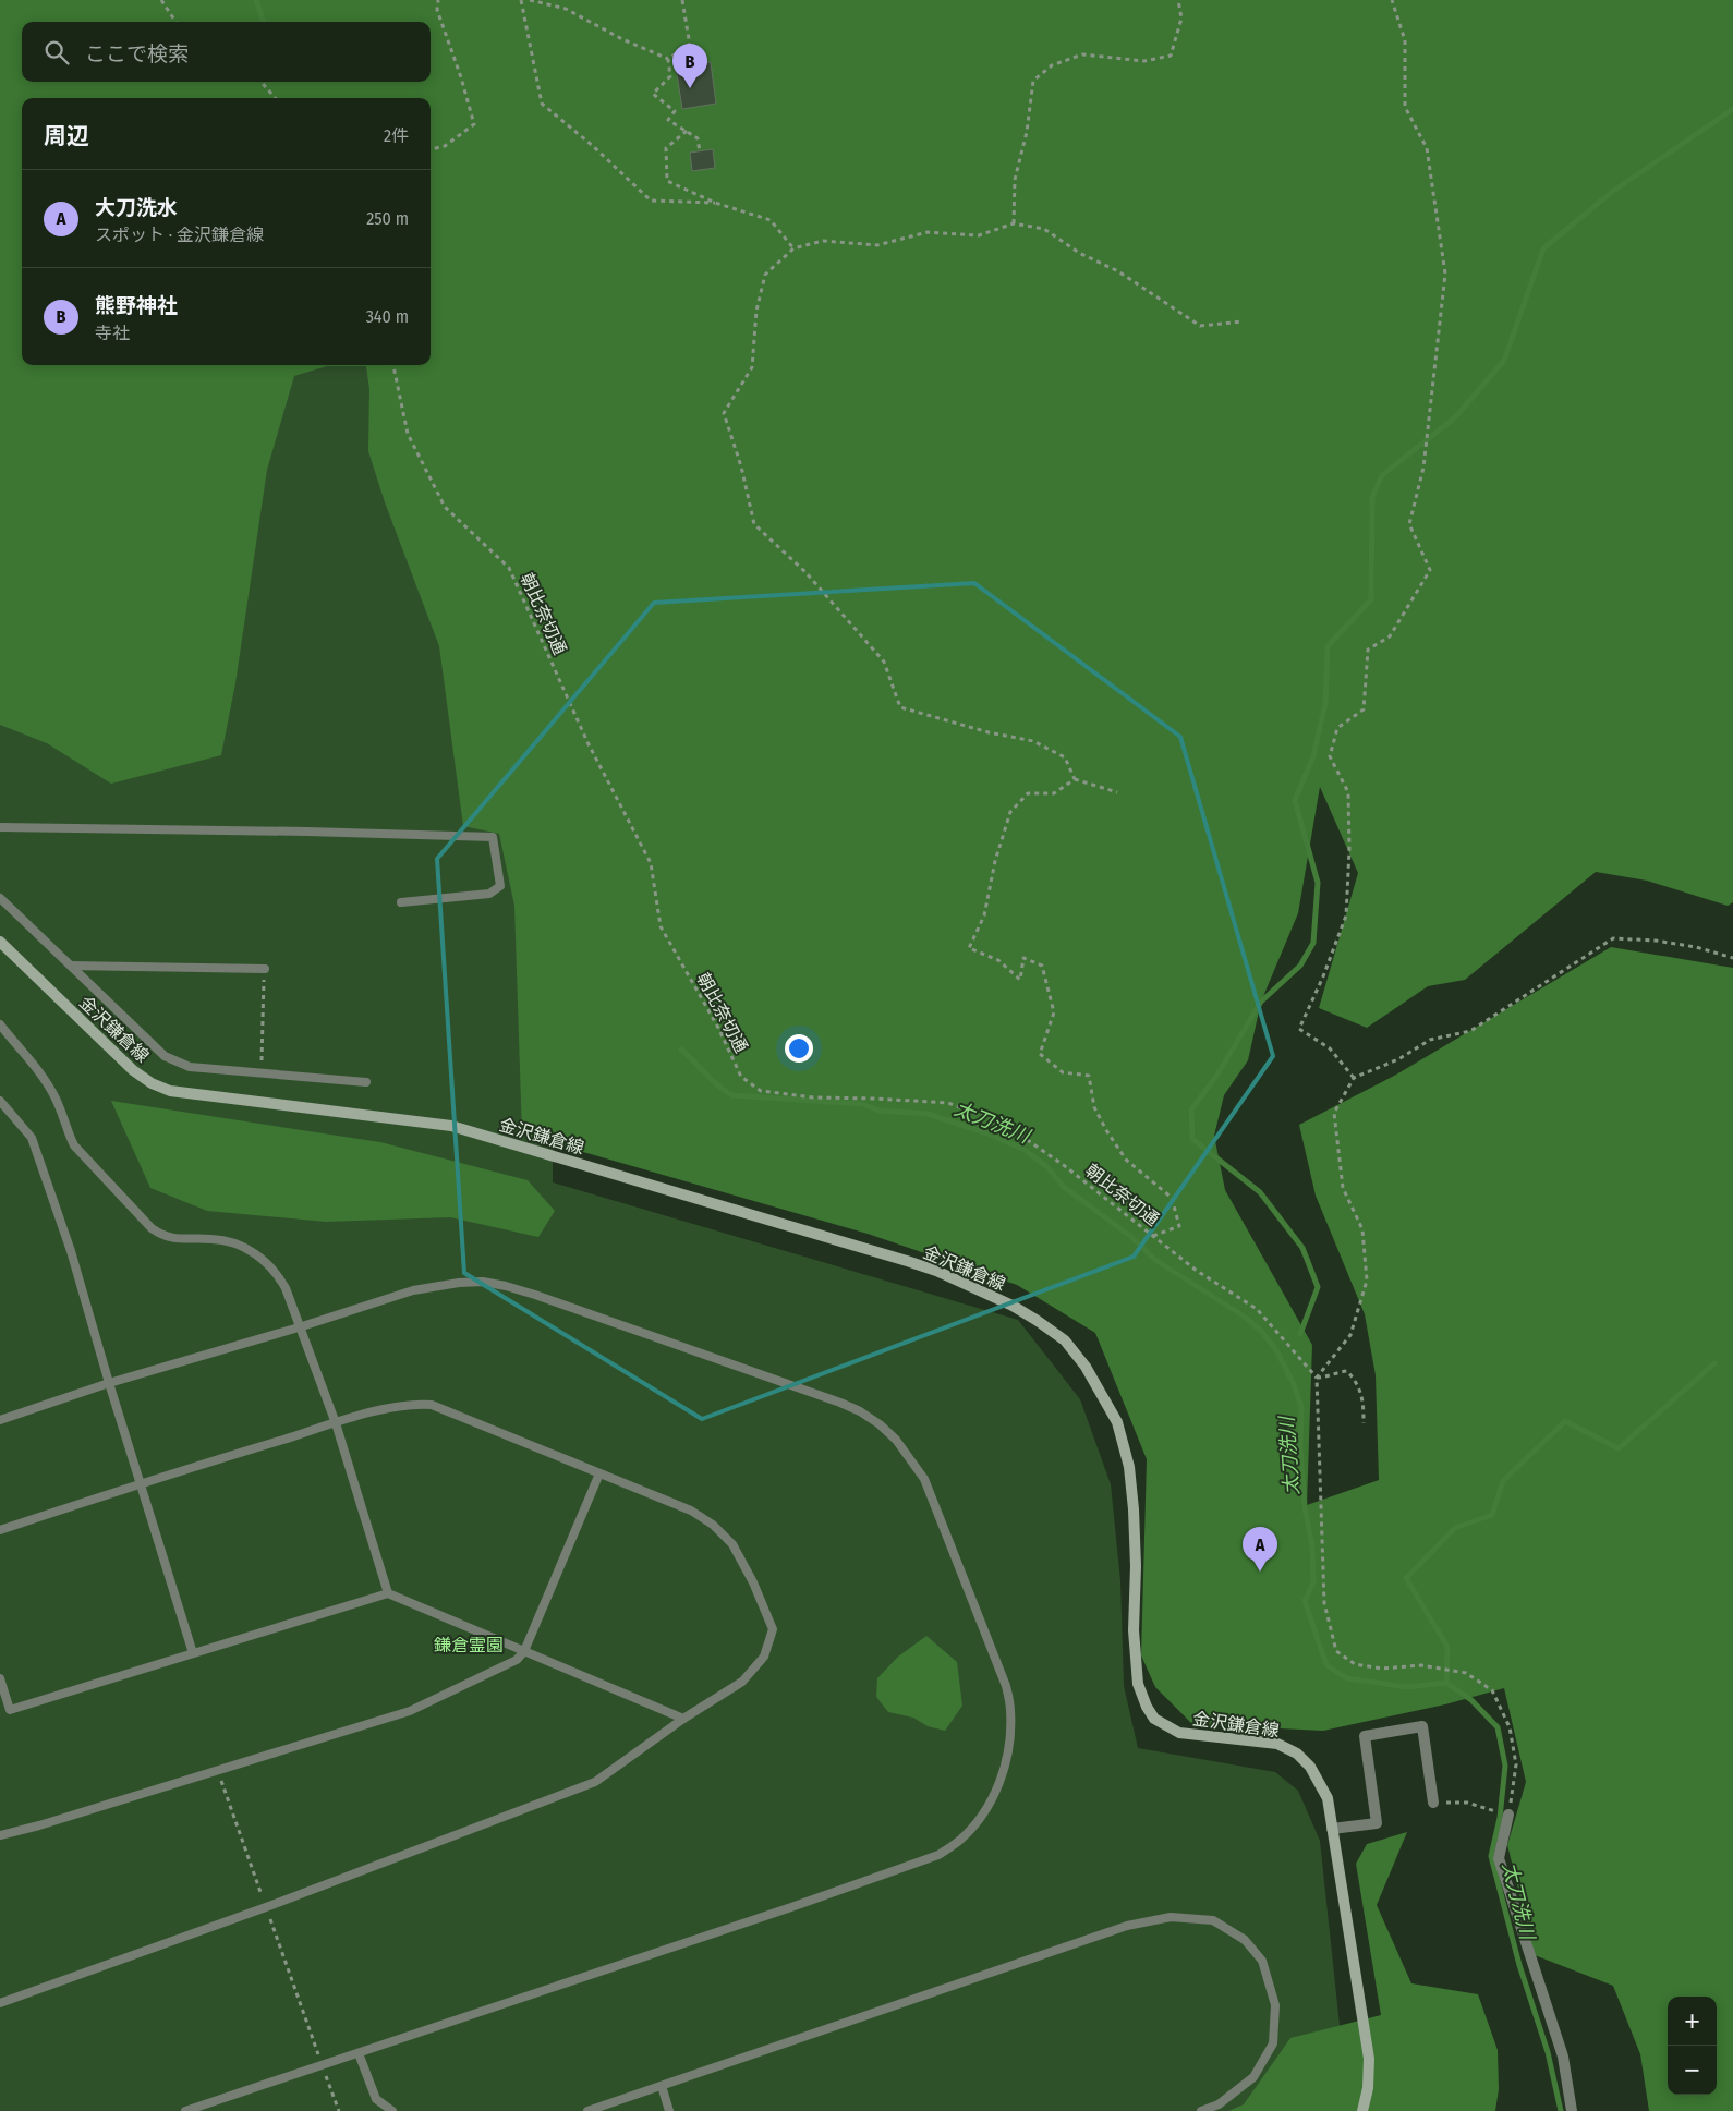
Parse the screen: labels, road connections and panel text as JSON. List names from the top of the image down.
{
  "streets": {
    "main road": ["金沢鎌倉線"],
    "path": ["朝比奈切通"]
  },
  "water": ["太刀洗川"],
  "parks": ["鎌倉霊園"],
  "page": {
    "search": "ここで検索",
    "pins": ["B", "A"],
    "heading": ["周辺", "2件"],
    "list": [
      {
        "mark": "A",
        "name": "大刀洗水",
        "note": "スポット · 金沢鎌倉線",
        "value": "250 m"
      },
      {
        "mark": "B",
        "name": "熊野神社",
        "note": "寺社",
        "value": "340 m"
      }
    ],
    "map_buttons": ["+", "−"]
  }
}
